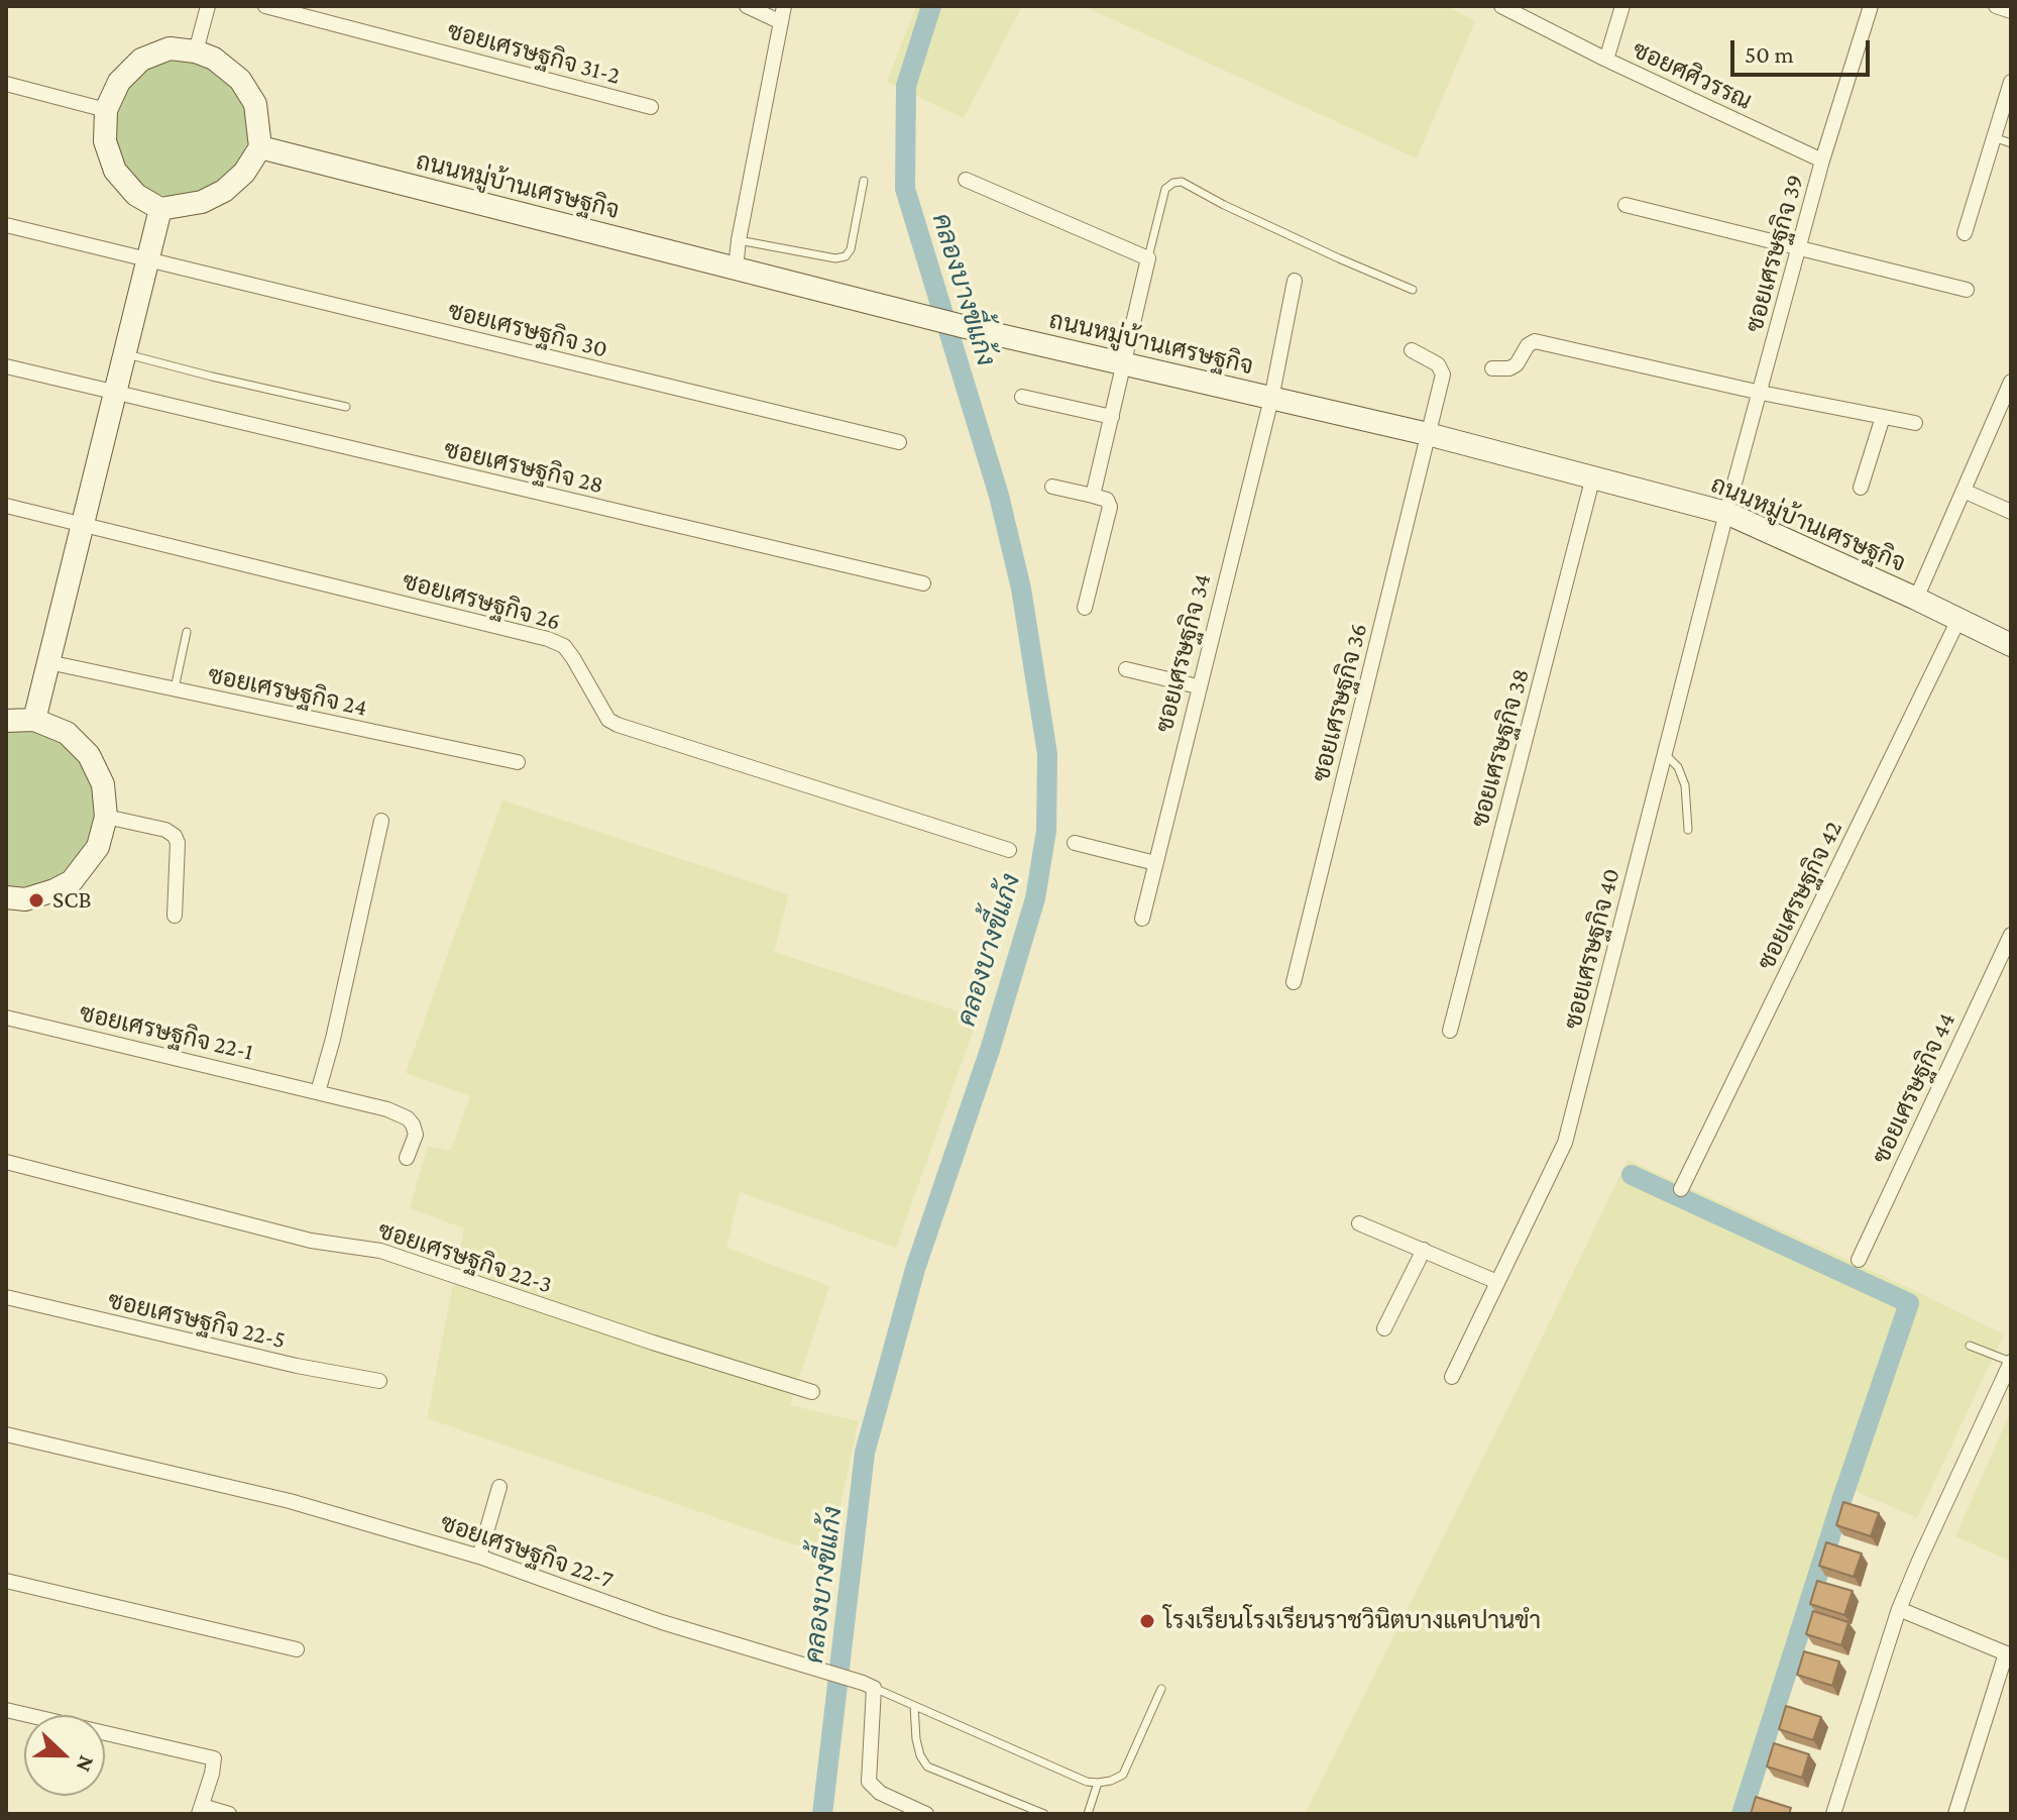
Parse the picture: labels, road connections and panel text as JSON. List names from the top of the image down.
{
  "streets": {
    "street": [
      "ซอยเศรษฐกิจ 31-2",
      "ซอยศศิวรรณ",
      "ถนนหมู่บ้านเศรษฐกิจ",
      "ซอยเศรษฐกิจ 39",
      "ซอยเศรษฐกิจ 30",
      "ซอยเศรษฐกิจ 28",
      "ซอยเศรษฐกิจ 26",
      "ซอยเศรษฐกิจ 34",
      "ซอยเศรษฐกิจ 24",
      "ซอยเศรษฐกิจ 36",
      "ซอยเศรษฐกิจ 38",
      "ซอยเศรษฐกิจ 42",
      "ซอยเศรษฐกิจ 40",
      "ซอยเศรษฐกิจ 22-1",
      "ซอยเศรษฐกิจ 44",
      "ซอยเศรษฐกิจ 22-3",
      "ซอยเศรษฐกิจ 22-5",
      "ซอยเศรษฐกิจ 22-7"
    ]
  },
  "crossings": [
    ["ซอยศศิวรรณ", "ซอยเศรษฐกิจ 39"],
    ["ถนนหมู่บ้านเศรษฐกิจ", "ซอยเศรษฐกิจ 39"],
    ["ถนนหมู่บ้านเศรษฐกิจ", "ซอยเศรษฐกิจ 34"],
    ["ถนนหมู่บ้านเศรษฐกิจ", "ซอยเศรษฐกิจ 36"],
    ["ถนนหมู่บ้านเศรษฐกิจ", "ซอยเศรษฐกิจ 38"],
    ["ถนนหมู่บ้านเศรษฐกิจ", "ซอยเศรษฐกิจ 42"],
    ["ถนนหมู่บ้านเศรษฐกิจ", "ซอยเศรษฐกิจ 40"],
    ["ซอยเศรษฐกิจ 39", "ซอยเศรษฐกิจ 40"]
  ],
  "water": ["คลองบางขี้แก้ง"],
  "places": ["SCB", "โรงเรียนโรงเรียนราชวินิตบางแคปานขำ"],
  "scale_bar": "50 m",
  "north": "right"
}
